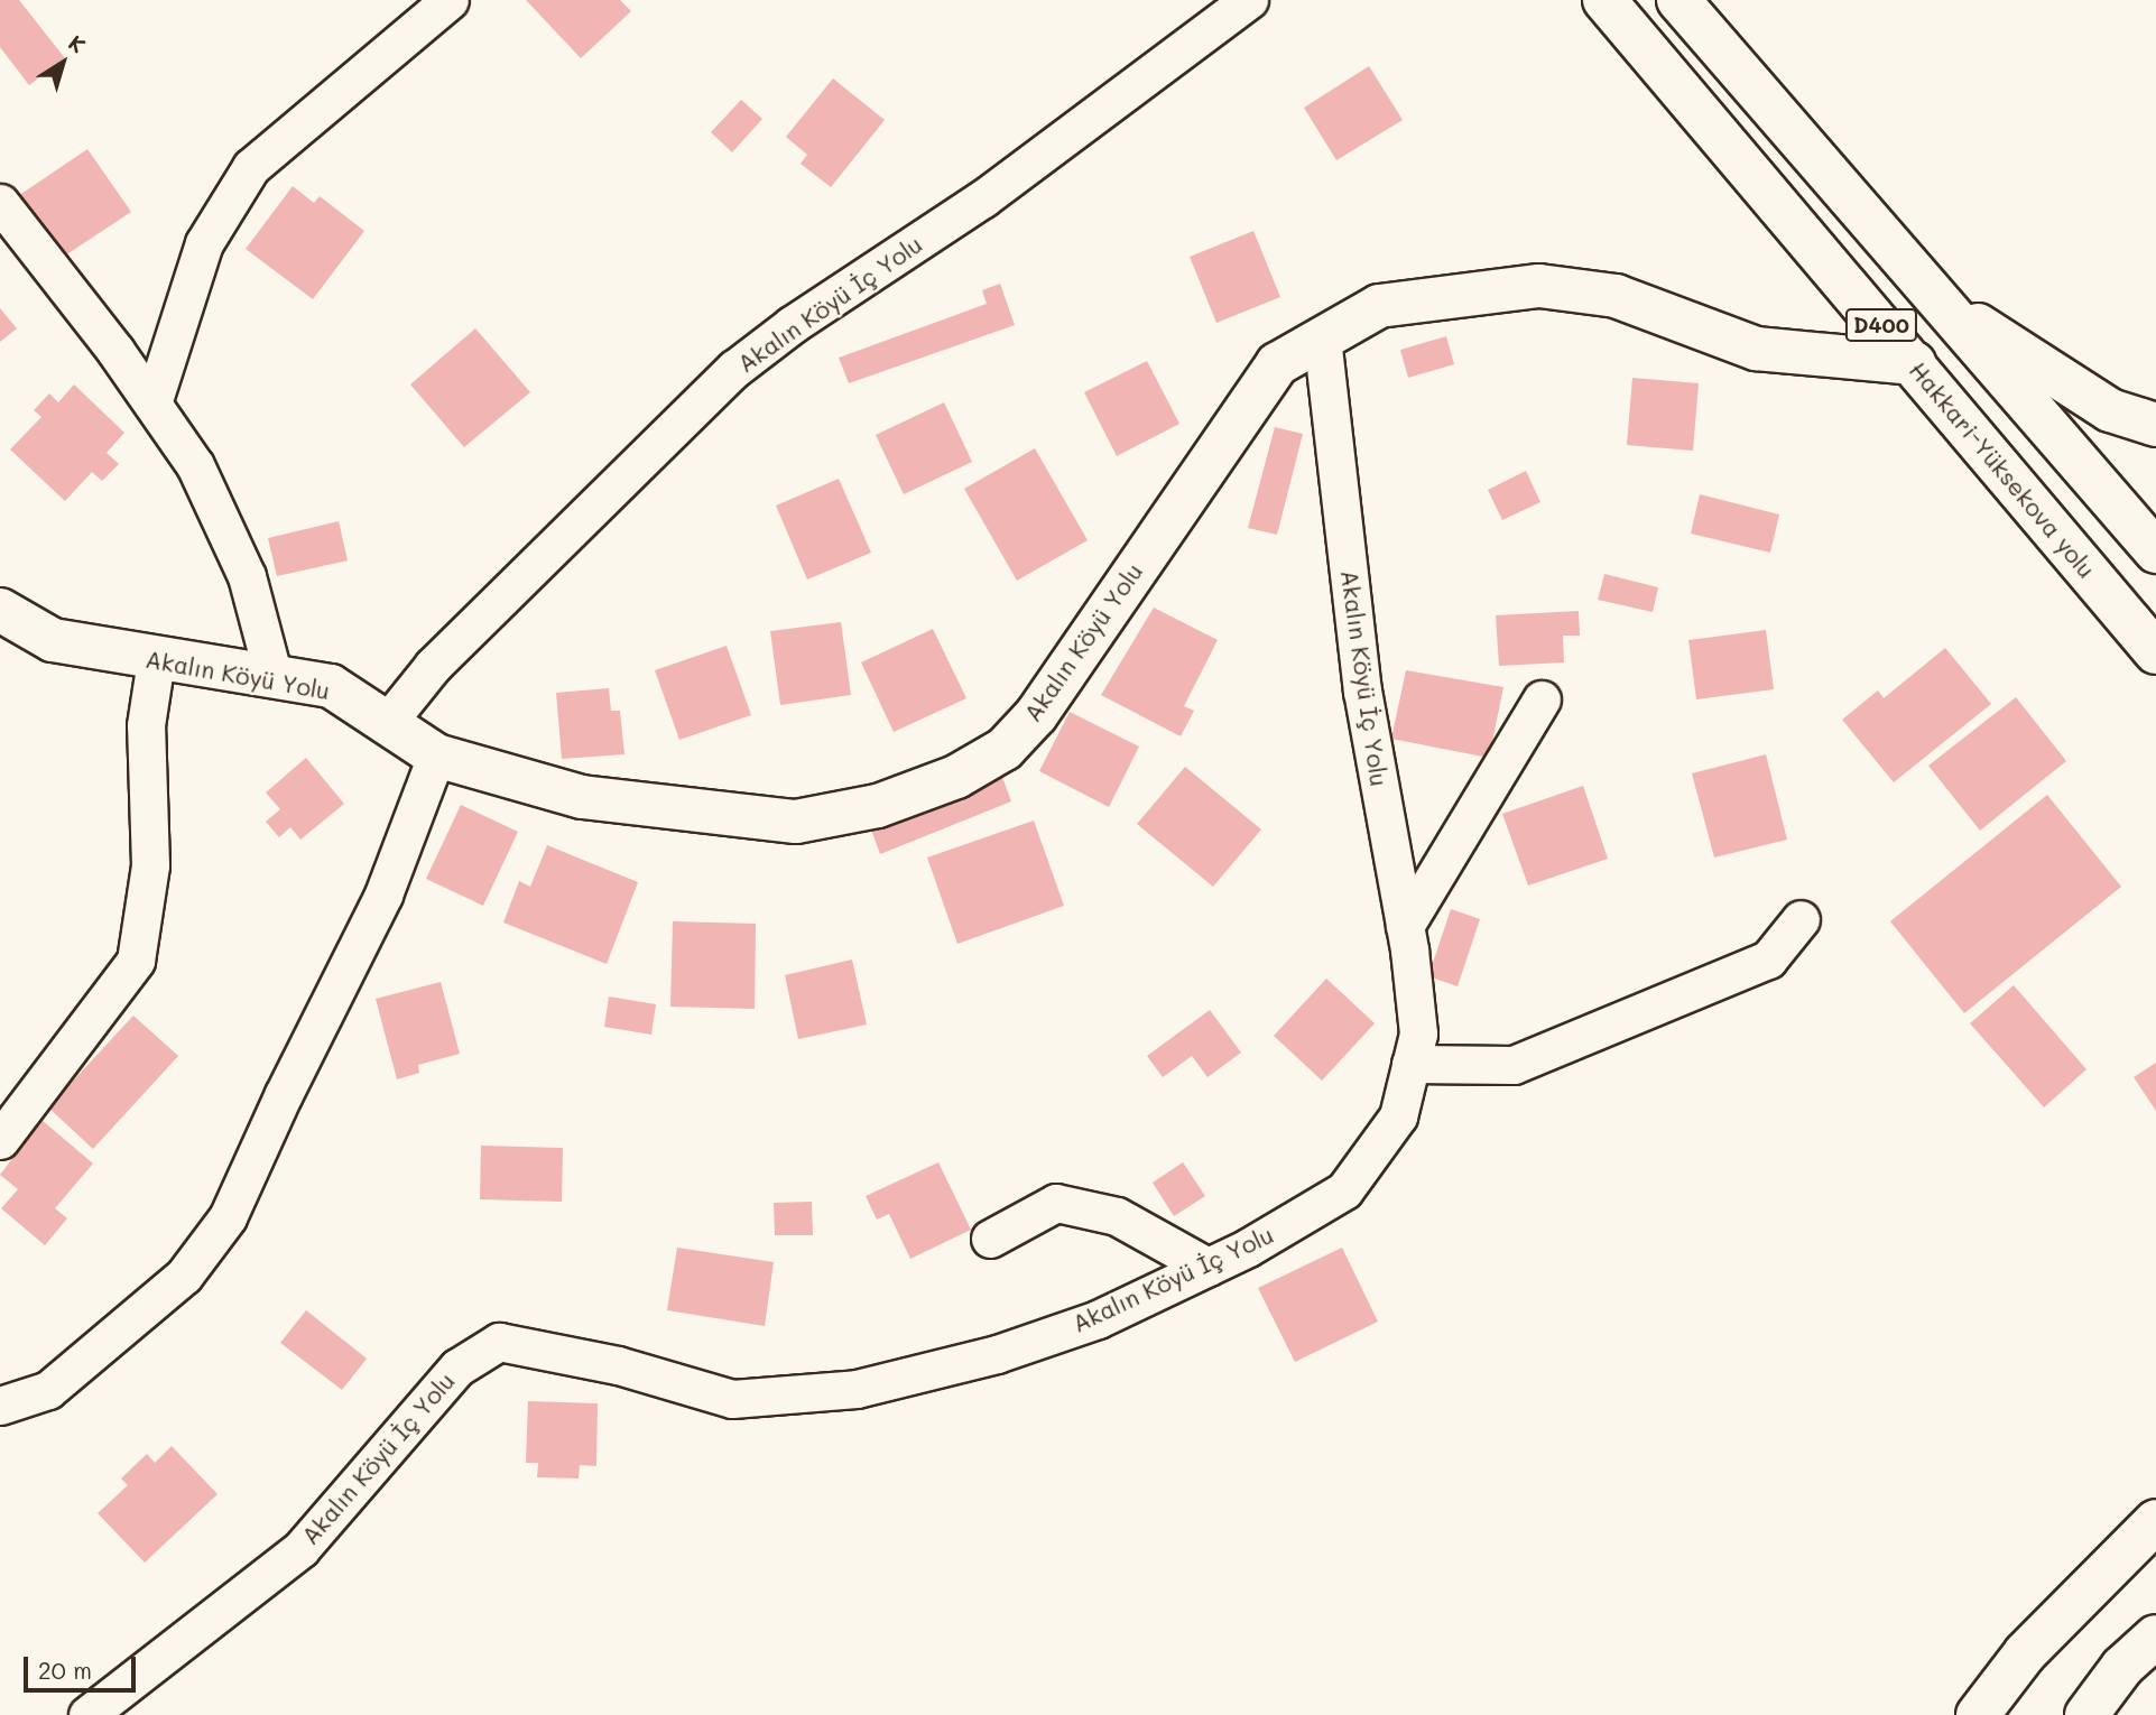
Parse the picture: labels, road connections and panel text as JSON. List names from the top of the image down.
{
  "streets": {
    "main road": ["D400", "Hakkari-Yüksekova yolu", "Akalın Köyü Yolu"],
    "street": ["Akalın Köyü İç Yolu"]
  },
  "crossings": [
    ["Akalın Köyü İç Yolu", "Akalın Köyü Yolu"],
    ["Hakkari-Yüksekova yolu", "Akalın Köyü Yolu"]
  ],
  "scale_bar": "20 m",
  "north": "top right"
}
